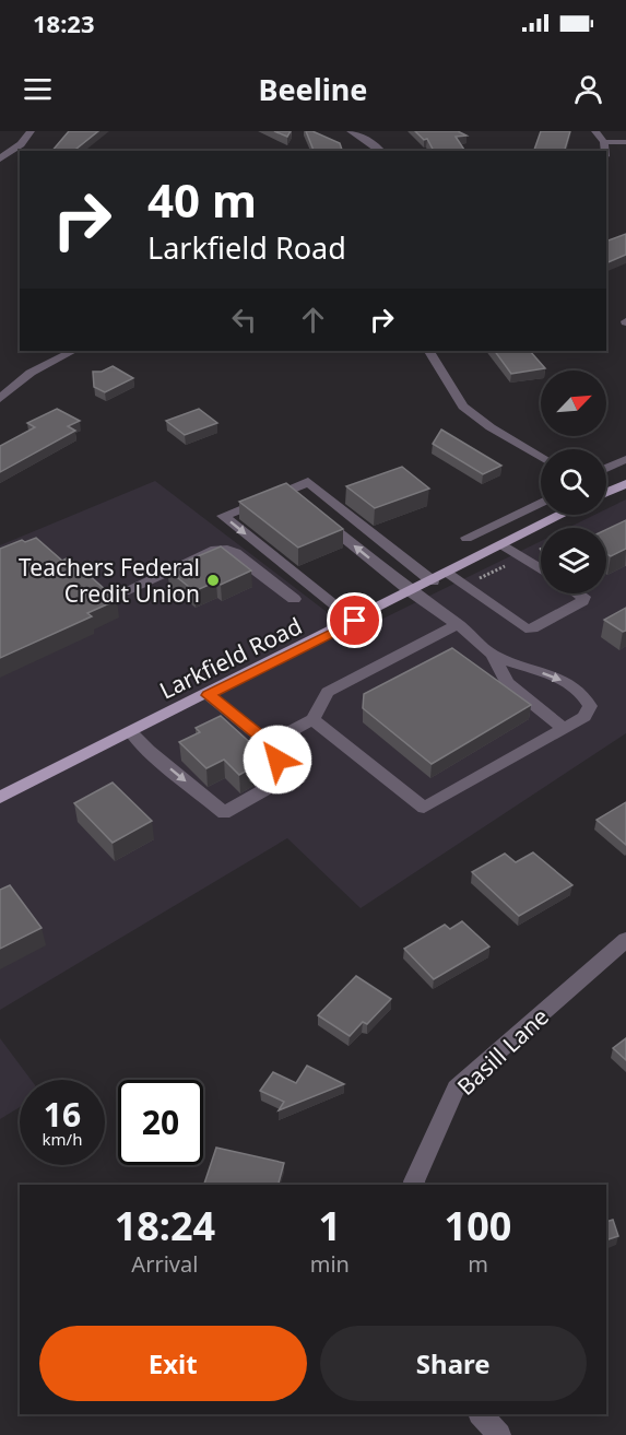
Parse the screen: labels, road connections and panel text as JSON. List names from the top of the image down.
{
  "streets": {
    "main road": ["Larkfield Road"],
    "street": ["Basill Lane"]
  },
  "places": ["Teachers Federal Credit Union"],
  "north": "top right",
  "page": {
    "status": "18:23",
    "header": "Beeline",
    "turn": ["40 m", "Larkfield Road"],
    "speed": "16 km/h",
    "limit": "20",
    "eta": [
      "18:24",
      "Arrival",
      "1",
      "min",
      "100",
      "m"
    ],
    "buttons": ["Exit", "Share"]
  }
}
